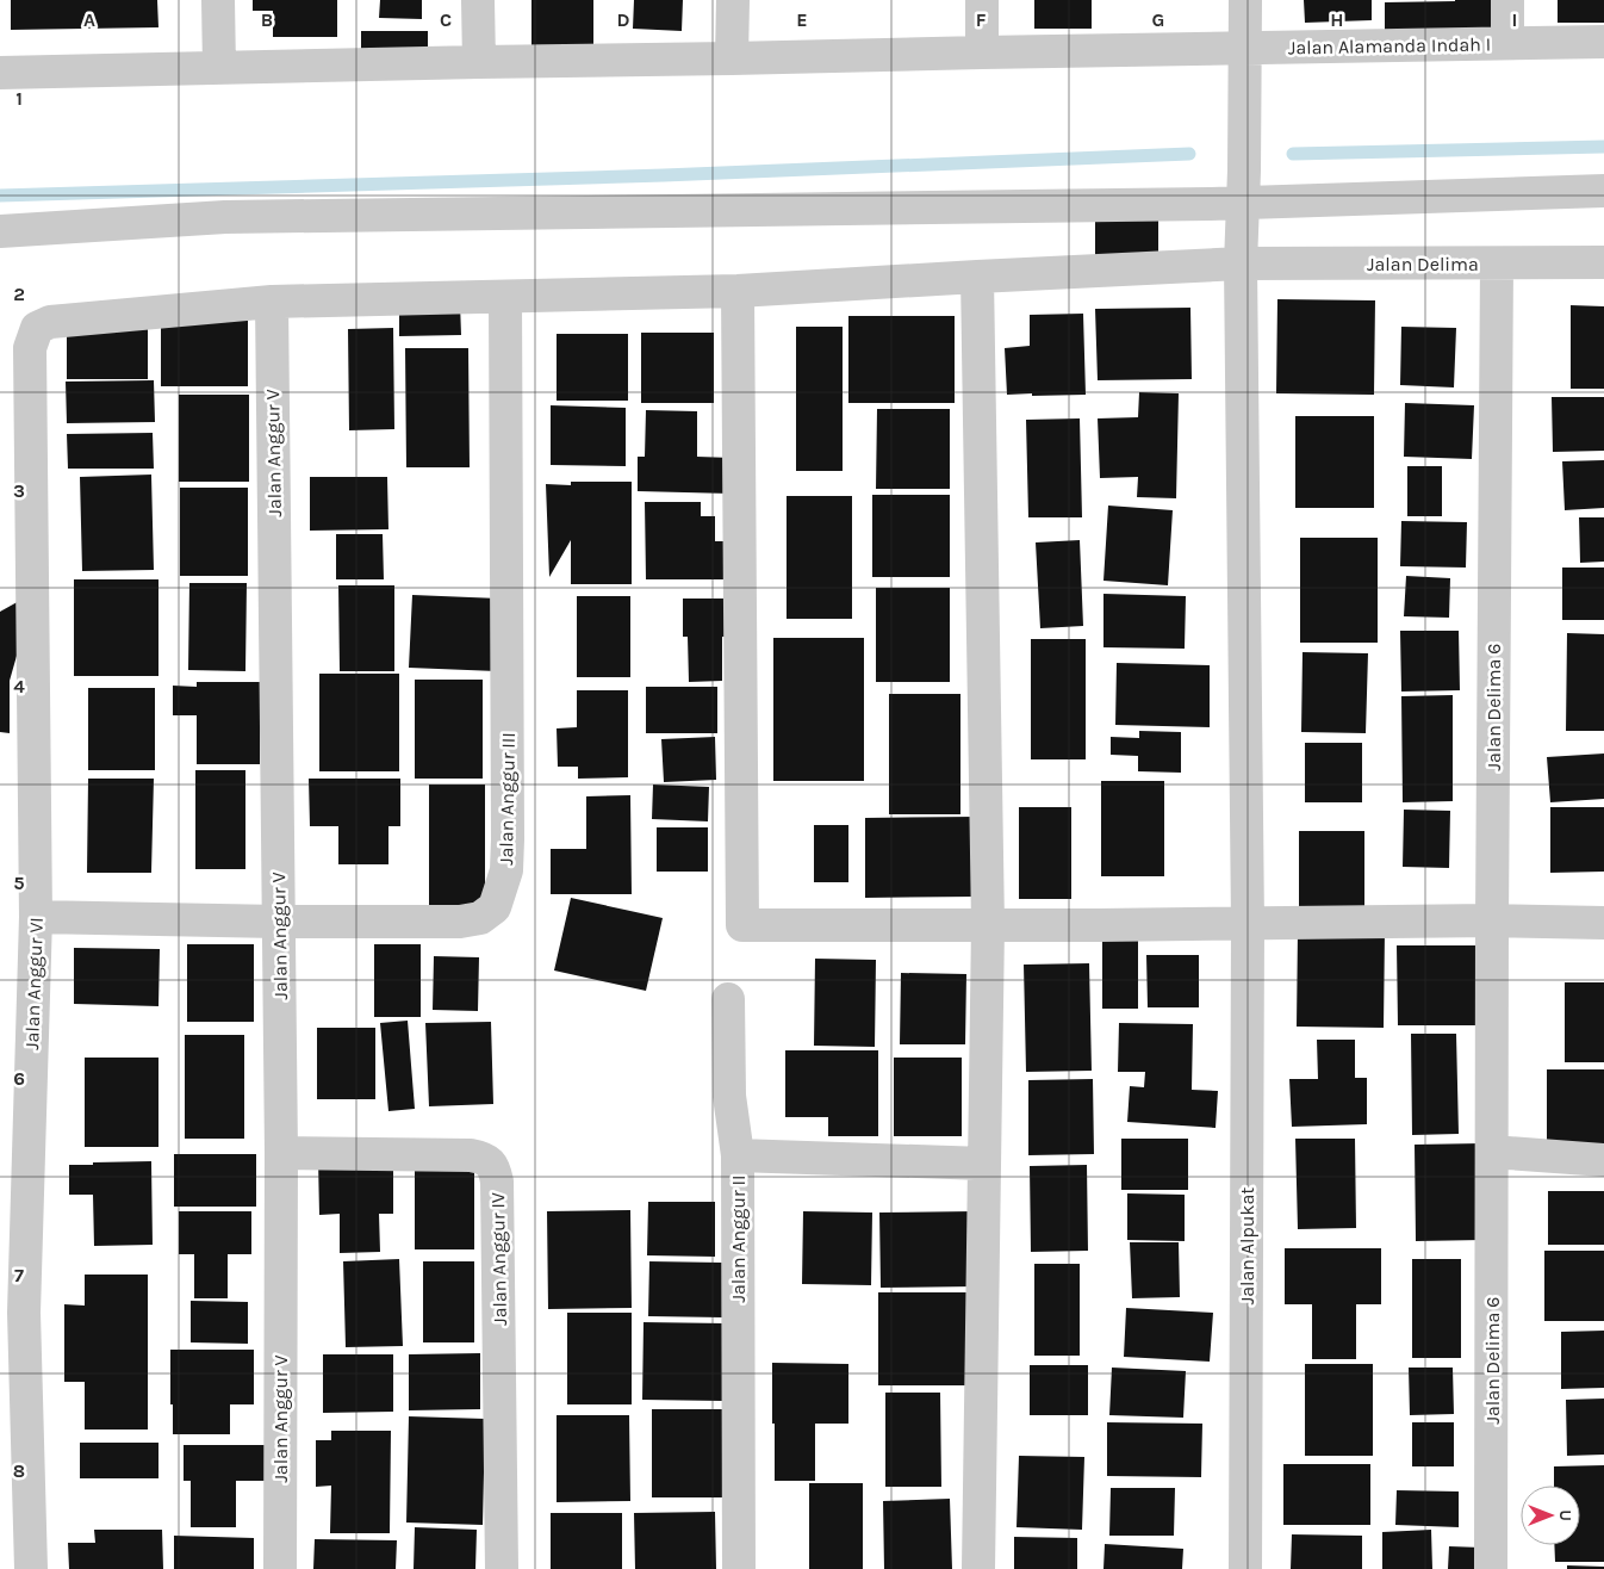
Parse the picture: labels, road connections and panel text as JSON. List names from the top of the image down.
{
  "streets": {
    "street": [
      "Jalan Alamanda Indah I",
      "Jalan Delima",
      "Jalan Anggur V",
      "Jalan Delima 6",
      "Jalan Anggur III",
      "Jalan Anggur VI",
      "Jalan Anggur II",
      "Jalan Alpukat",
      "Jalan Anggur IV"
    ]
  },
  "crossings": [
    ["Jalan Alamanda Indah I", "Jalan Alpukat"],
    ["Jalan Delima", "Jalan Anggur V"],
    ["Jalan Delima", "Jalan Delima 6"],
    ["Jalan Delima", "Jalan Anggur III"],
    ["Jalan Delima", "Jalan Anggur VI"],
    ["Jalan Delima", "Jalan Alpukat"],
    ["Jalan Anggur V", "Jalan Anggur III"],
    ["Jalan Anggur V", "Jalan Anggur IV"],
    ["Jalan Anggur III", "Jalan Anggur VI"]
  ],
  "north": "right",
  "grid": {
    "columns": [
      "A",
      "B",
      "C",
      "D",
      "E",
      "F",
      "G",
      "H",
      "I"
    ],
    "rows": [
      "1",
      "2",
      "3",
      "4",
      "5",
      "6",
      "7",
      "8"
    ]
  }
}
